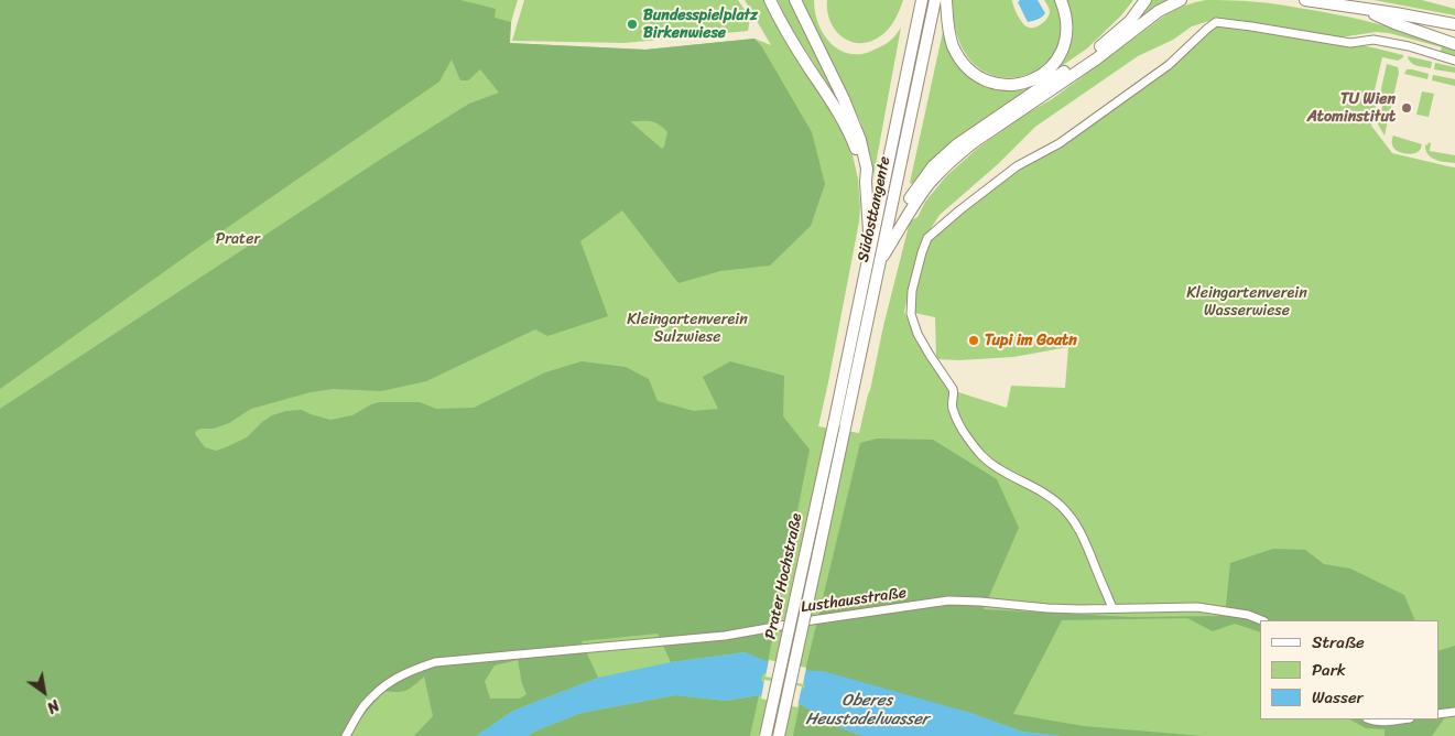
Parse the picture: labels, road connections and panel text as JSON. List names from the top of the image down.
{
  "streets": {
    "highway": ["Südosttangente", "Prater Hochstraße"],
    "street": ["Lusthausstraße"]
  },
  "crossings": [
    ["Südosttangente", "Prater Hochstraße"]
  ],
  "water": ["Oberes Heustadelwasser"],
  "parks": ["Prater", "Kleingartenverein Wasserwiese", "Kleingartenverein Sulzwiese"],
  "places": ["Bundesspielplatz Birkenwiese", "TU Wien Atominstitut", "Tupi im Goatn"],
  "legend": ["Straße", "Park", "Wasser"],
  "north": "bottom right"
}
